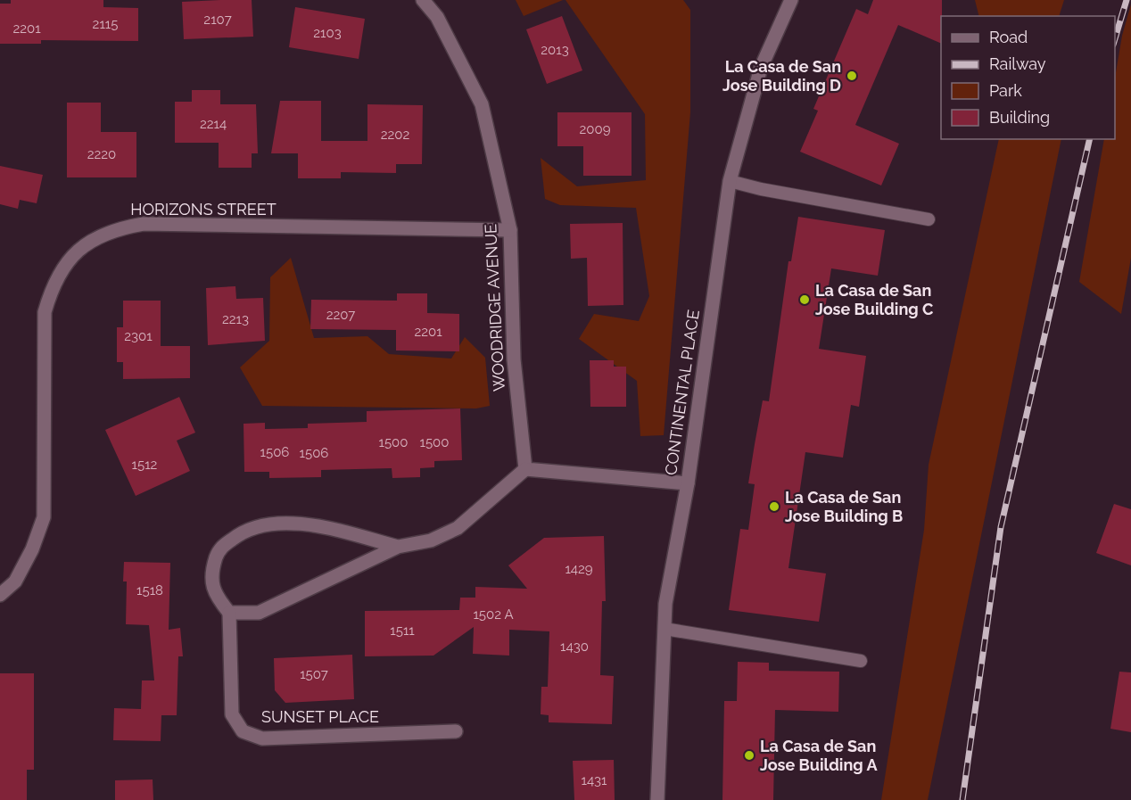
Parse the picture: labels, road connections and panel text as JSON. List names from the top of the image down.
{
  "streets": {
    "street": [
      "HORIZONS STREET",
      "WOODRIDGE AVENUE",
      "CONTINENTAL PLACE",
      "SUNSET PLACE"
    ]
  },
  "crossings": [
    ["HORIZONS STREET", "WOODRIDGE AVENUE"]
  ],
  "places": [
    "La Casa de San Jose Building D",
    "La Casa de San Jose Building C",
    "La Casa de San Jose Building B",
    "La Casa de San Jose Building A"
  ],
  "house_numbers": [
    "2107",
    "2115",
    "2201",
    "2103",
    "2013",
    "2214",
    "2009",
    "2202",
    "2220",
    "2207",
    "2213",
    "2201",
    "2301",
    "1500",
    "1500",
    "1506",
    "1506",
    "1512",
    "1429",
    "1518",
    "1502 A",
    "1511",
    "1430",
    "1507",
    "1431"
  ],
  "legend": [
    "Road",
    "Railway",
    "Park",
    "Building"
  ]
}
